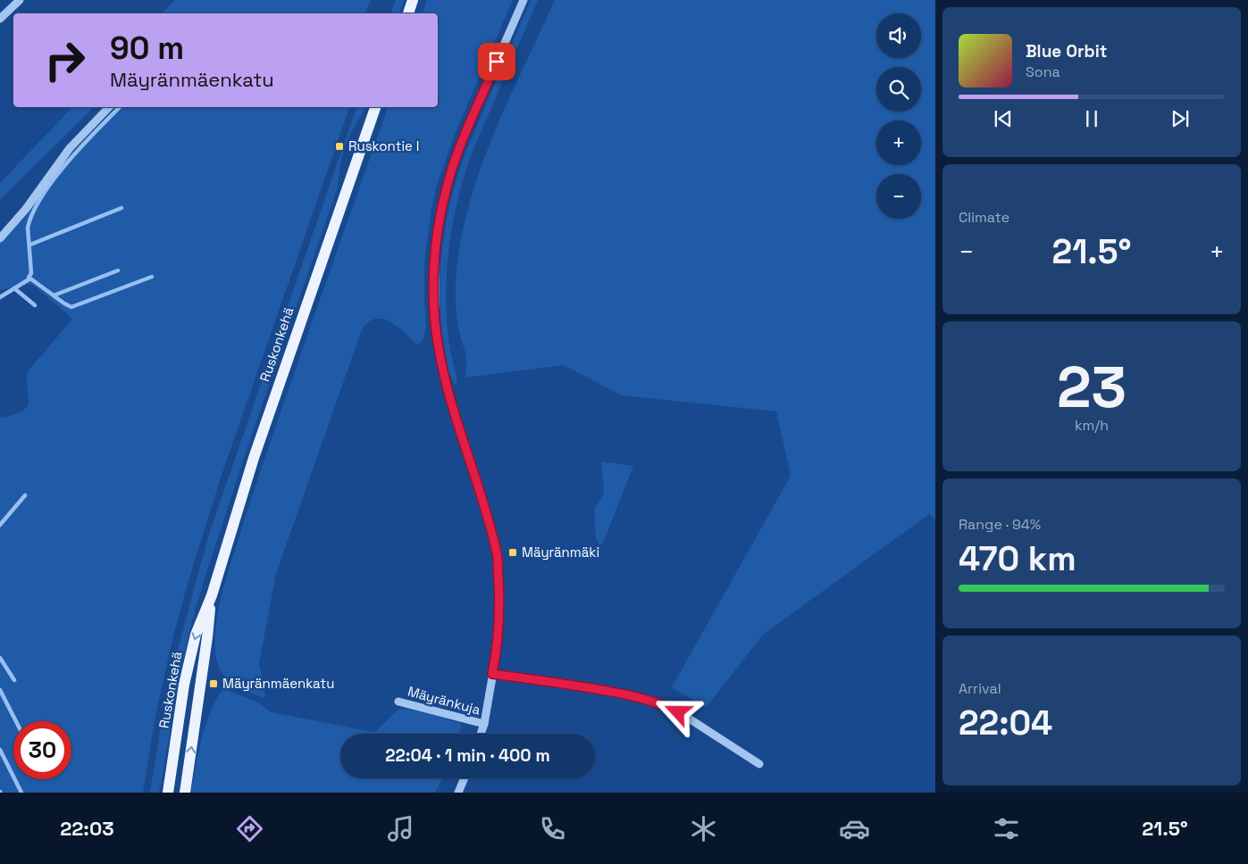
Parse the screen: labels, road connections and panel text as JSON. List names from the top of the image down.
{
  "streets": {
    "main road": ["Ruskonkehä"],
    "street": ["Mäyränkuja"]
  },
  "places": {
    "transit": ["Ruskontie I", "Mäyränmäki", "Mäyränmäenkatu"]
  },
  "page": {
    "map_buttons": ["+", "−"],
    "turn": ["90 m", "Mäyränmäenkatu"],
    "song": ["Blue Orbit", "Sona"],
    "tile": [
      "Climate",
      ["23", "km/h"],
      ["Range · 94%", "470 km"],
      ["Arrival", "22:04"]
    ],
    "heat": ["−", "21.5°", "+"],
    "limit": "30",
    "trip": "22:04 · 1 min · 400 m",
    "tabs": ["22:03", "21.5°"]
  }
}
